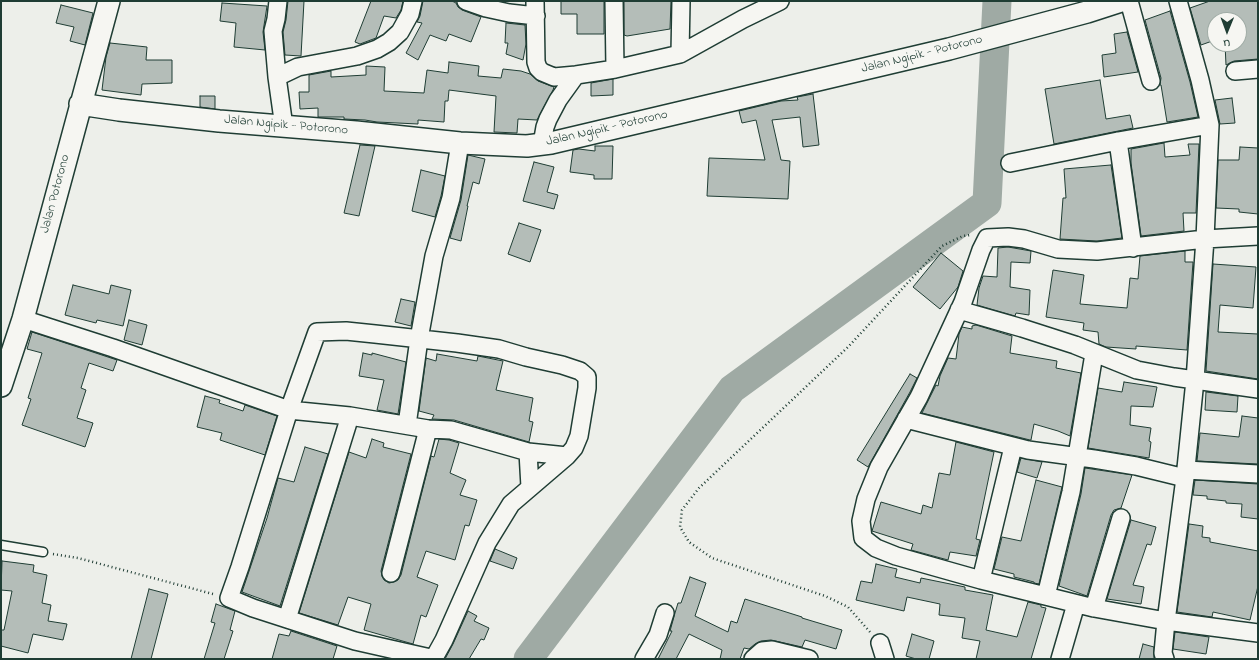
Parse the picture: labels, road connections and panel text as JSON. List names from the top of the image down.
{
  "streets": {
    "street": ["Jalan Ngipik - Potorono", "Jalan Potorono"]
  },
  "crossings": [
    ["Jalan Ngipik - Potorono", "Jalan Potorono"]
  ],
  "north": "bottom"
}
